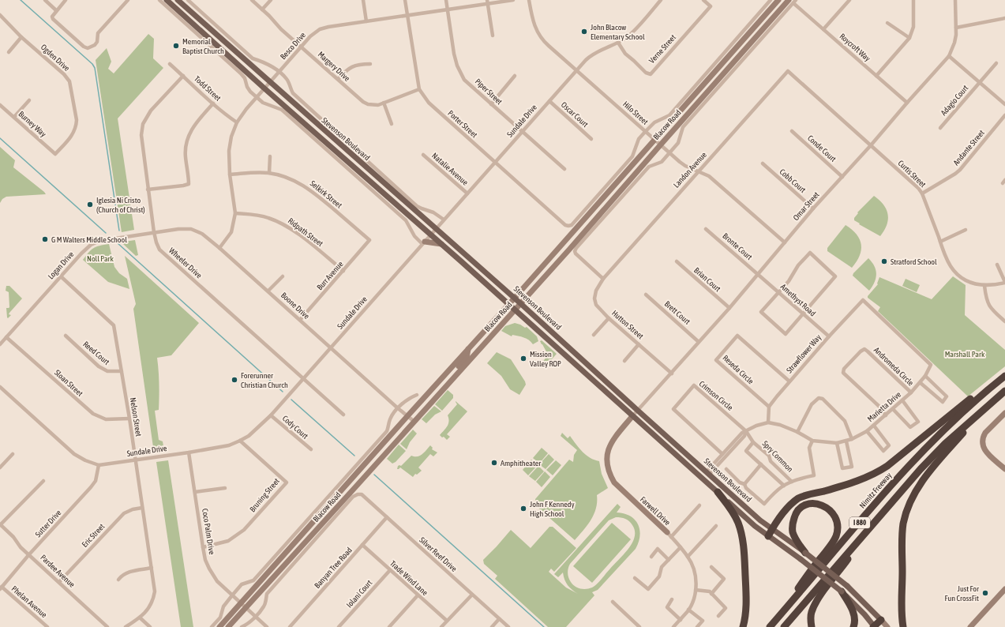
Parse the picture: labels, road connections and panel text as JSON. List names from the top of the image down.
{
  "streets": {
    "highway": ["Nimitz Freeway", "I 880"],
    "main road": ["Blacow Road", "Stevenson Boulevard", "Farwell Drive"],
    "street": [
      "Besco Drive",
      "Roycroft Way",
      "Verne Street",
      "Ogden Drive",
      "Margery Drive",
      "Todd Street",
      "Piper Street",
      "Adagio Court",
      "Hilo Street",
      "Oscar Court",
      "Sundale Drive",
      "Burney Way",
      "Porter Street",
      "Andante Street",
      "Conde Court",
      "Natalie Avenue",
      "Landon Avenue",
      "Curtis Street",
      "Cobb Court",
      "Selkirk Street",
      "Omar Street",
      "Ridpath Street",
      "Bronte Court",
      "Wheeler Drive",
      "Logan Drive",
      "Burr Avenue",
      "Brian Court",
      "Amethyst Road",
      "Boone Drive",
      "Brett Court",
      "Hutton Street",
      "Reed Court",
      "Strawflower Way",
      "Andromeda Circle",
      "Reseda Circle",
      "Sloan Street",
      "Crimson Circle",
      "Marietta Drive",
      "Nelson Street",
      "Cody Court",
      "Spry Common",
      "Bruning Street",
      "Sutter Drive",
      "Coco Palm Drive",
      "Eric Street",
      "Silver Reef Drive",
      "Banyan Tree Road",
      "Pardee Avenue",
      "Trade Wind Lane",
      "Iolani Court",
      "Phelan Avenue"
    ]
  },
  "crossings": [
    ["Besco Drive", "Margery Drive"],
    ["Besco Drive", "Todd Street"],
    ["Besco Drive", "Piper Street"],
    ["Besco Drive", "Porter Street"],
    ["Besco Drive", "Stevenson Boulevard"],
    ["Besco Drive", "Selkirk Street"],
    ["Besco Drive", "Ridpath Street"],
    ["Besco Drive", "Boone Drive"],
    ["Roycroft Way", "Blacow Road"],
    ["Roycroft Way", "Omar Street"],
    ["Verne Street", "Sundale Drive"],
    ["Ogden Drive", "Burney Way"],
    ["Margery Drive", "Porter Street"],
    ["Todd Street", "Wheeler Drive"],
    ["Piper Street", "Sundale Drive"],
    ["Hilo Street", "Sundale Drive"],
    ["Hilo Street", "Blacow Road"],
    ["Hilo Street", "Landon Avenue"],
    ["Hilo Street", "Omar Street"],
    ["Oscar Court", "Sundale Drive"],
    ["Sundale Drive", "Porter Street"],
    ["Sundale Drive", "Stevenson Boulevard"],
    ["Sundale Drive", "Natalie Avenue"],
    ["Sundale Drive", "Wheeler Drive"],
    ["Sundale Drive", "Boone Drive"],
    ["Sundale Drive", "Nelson Street"],
    ["Sundale Drive", "Cody Court"],
    ["Sundale Drive", "Bruning Street"],
    ["Sundale Drive", "Sutter Drive"],
    ["Sundale Drive", "Coco Palm Drive"],
    ["Porter Street", "Blacow Road"],
    ["Blacow Road", "Stevenson Boulevard"],
    ["Blacow Road", "Landon Avenue"],
    ["Blacow Road", "Boone Drive"],
    ["Blacow Road", "Hutton Street"],
    ["Blacow Road", "Coco Palm Drive"],
    ["Blacow Road", "Silver Reef Drive"],
    ["Stevenson Boulevard", "Omar Street"],
    ["Stevenson Boulevard", "Marietta Drive"],
    ["Stevenson Boulevard", "Farwell Drive"],
    ["Andante Street", "Curtis Street"],
    ["Conde Court", "Omar Street"],
    ["Landon Avenue", "Curtis Street"],
    ["Landon Avenue", "Hutton Street"],
    ["Curtis Street", "Omar Street"],
    ["Cobb Court", "Omar Street"],
    ["Selkirk Street", "Burr Avenue"],
    ["Omar Street", "Bronte Court"],
    ["Omar Street", "Brian Court"],
    ["Omar Street", "Amethyst Road"],
    ["Omar Street", "Brett Court"],
    ["Omar Street", "Hutton Street"],
    ["Omar Street", "Farwell Drive"],
    ["Ridpath Street", "Burr Avenue"],
    ["Bronte Court", "Amethyst Road"],
    ["Wheeler Drive", "Logan Drive"],
    ["Wheeler Drive", "Boone Drive"],
    ["Logan Drive", "Boone Drive"],
    ["Logan Drive", "Sloan Street"],
    ["Logan Drive", "Nelson Street"],
    ["Burr Avenue", "Boone Drive"],
    ["Amethyst Road", "Strawflower Way"],
    ["Reed Court", "Nelson Street"],
    ["Strawflower Way", "Reseda Circle"],
    ["Strawflower Way", "Marietta Drive"],
    ["Andromeda Circle", "Marietta Drive"],
    ["Sloan Street", "Nelson Street"],
    ["Crimson Circle", "Marietta Drive"],
    ["Crimson Circle", "Spry Common"],
    ["Marietta Drive", "Spry Common"],
    ["Nelson Street", "Eric Street"],
    ["Nimitz Freeway", "I 880"],
    ["Bruning Street", "Coco Palm Drive"],
    ["Sutter Drive", "Pardee Avenue"],
    ["Sutter Drive", "Phelan Avenue"],
    ["Eric Street", "Pardee Avenue"],
    ["Silver Reef Drive", "Banyan Tree Road"],
    ["Banyan Tree Road", "Trade Wind Lane"],
    ["Trade Wind Lane", "Iolani Court"]
  ],
  "parks": ["Noll Park", "Marshall Park"],
  "places": [
    "John Blacow Elementary School",
    "Memorial Baptist Church",
    "Iglesia Ni Cristo (Church of Christ)",
    "G M Walters Middle School",
    "Stratford School",
    "Mission Valley ROP",
    "Forerunner Christian Church",
    "Amphitheater",
    "John F Kennedy High School",
    "Just For Fun CrossFit"
  ]
}
